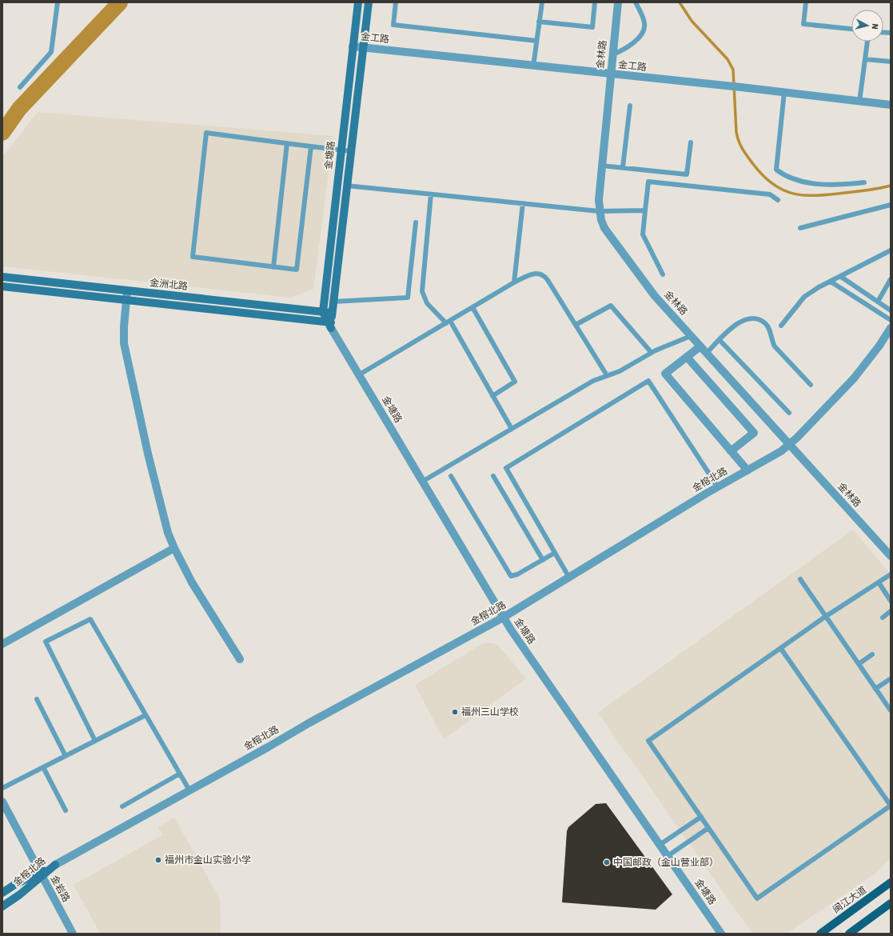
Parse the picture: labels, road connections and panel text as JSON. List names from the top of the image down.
{
  "streets": {
    "main road": [
      "金塘路",
      "金洲北路",
      "金榕北路",
      "闽江大道"
    ],
    "street": ["金工路", "金林路", "金岩路"]
  },
  "crossings": [
    ["金工路", "金林路"],
    ["金工路", "金塘路"],
    ["金林路", "金榕北路"],
    ["金塘路", "金洲北路"],
    ["金塘路", "金榕北路"],
    ["金榕北路", "金岩路"]
  ],
  "places": ["福州三山学校", "福州市金山实验小学", "中国邮政（金山营业部）"],
  "north": "right"
}
